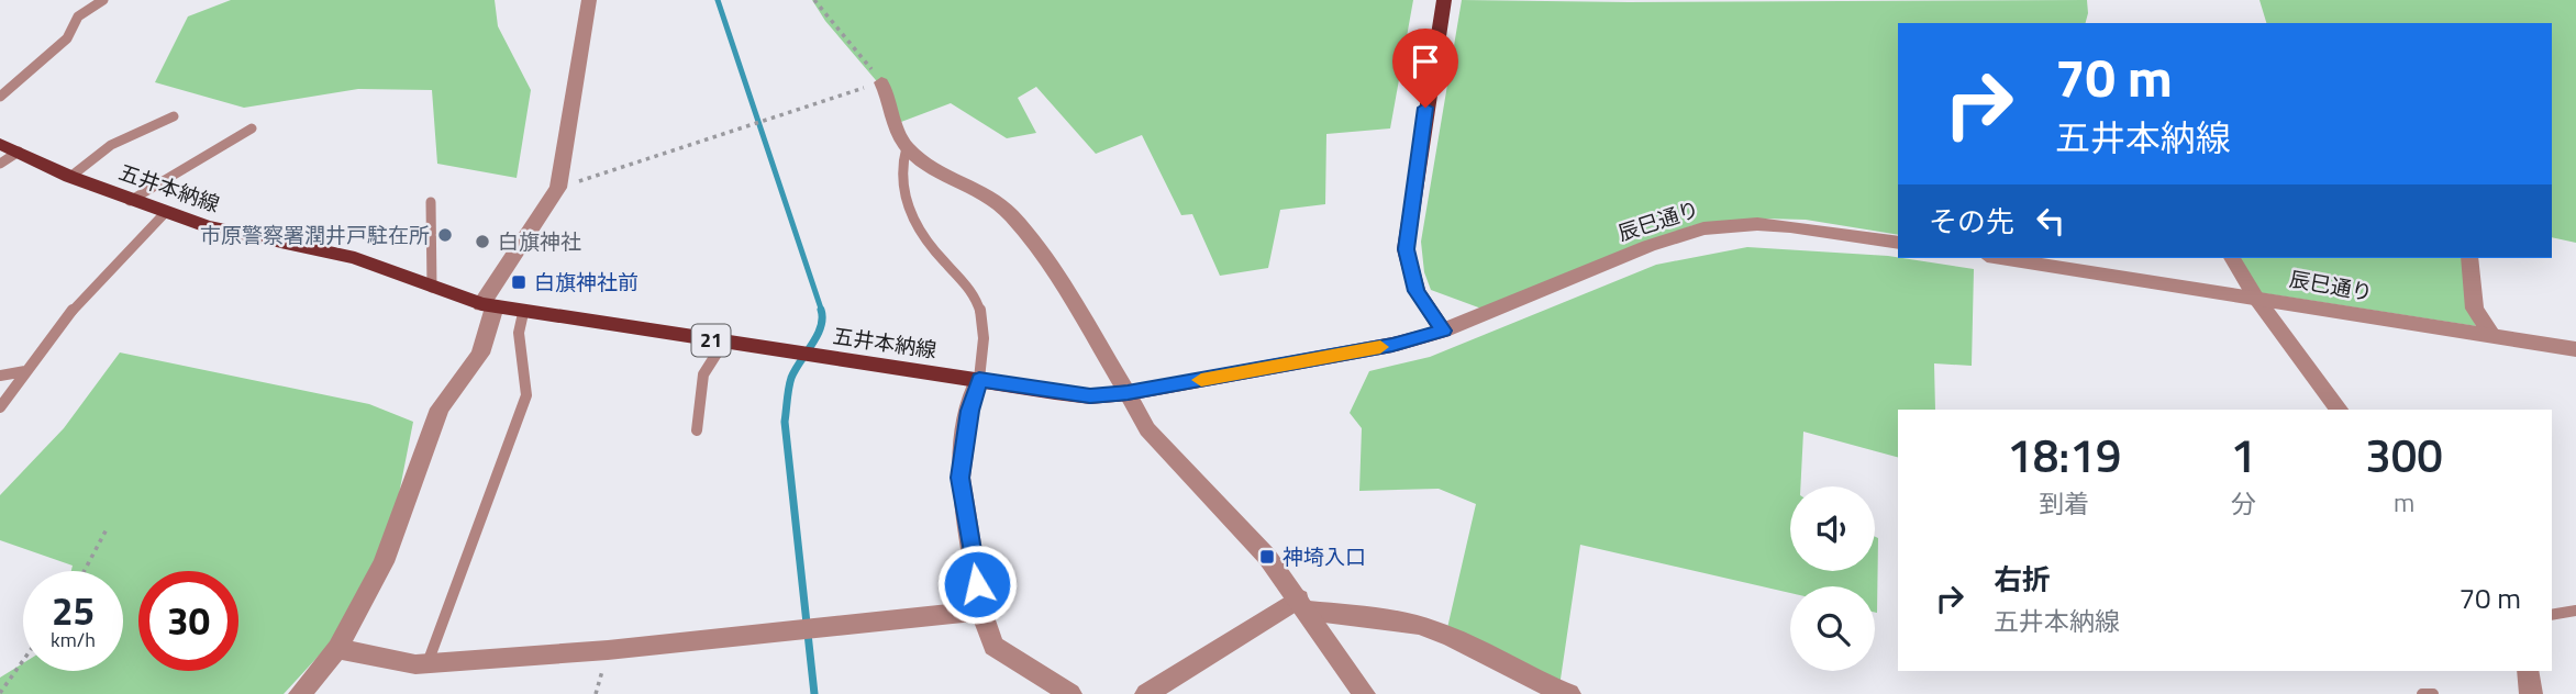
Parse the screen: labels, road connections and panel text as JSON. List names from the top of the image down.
{
  "streets": {
    "main road": ["五井本納線", "21"],
    "street": ["辰巳通り"]
  },
  "crossings": [
    ["五井本納線", "辰巳通り"]
  ],
  "places": {
    "other": ["市原警察署潤井戸駐在所", "白旗神社"],
    "transit": ["白旗神社前", "神埼入口"]
  },
  "page": {
    "turn": ["70 m", "五井本納線"],
    "then": "その先",
    "eta": [
      "18:19",
      "到着",
      "1",
      "分",
      "300",
      "m"
    ],
    "list": [
      {
        "name": "右折",
        "note": "五井本納線",
        "value": "70 m"
      }
    ],
    "speed": "25 km/h",
    "limit": "30"
  }
}
